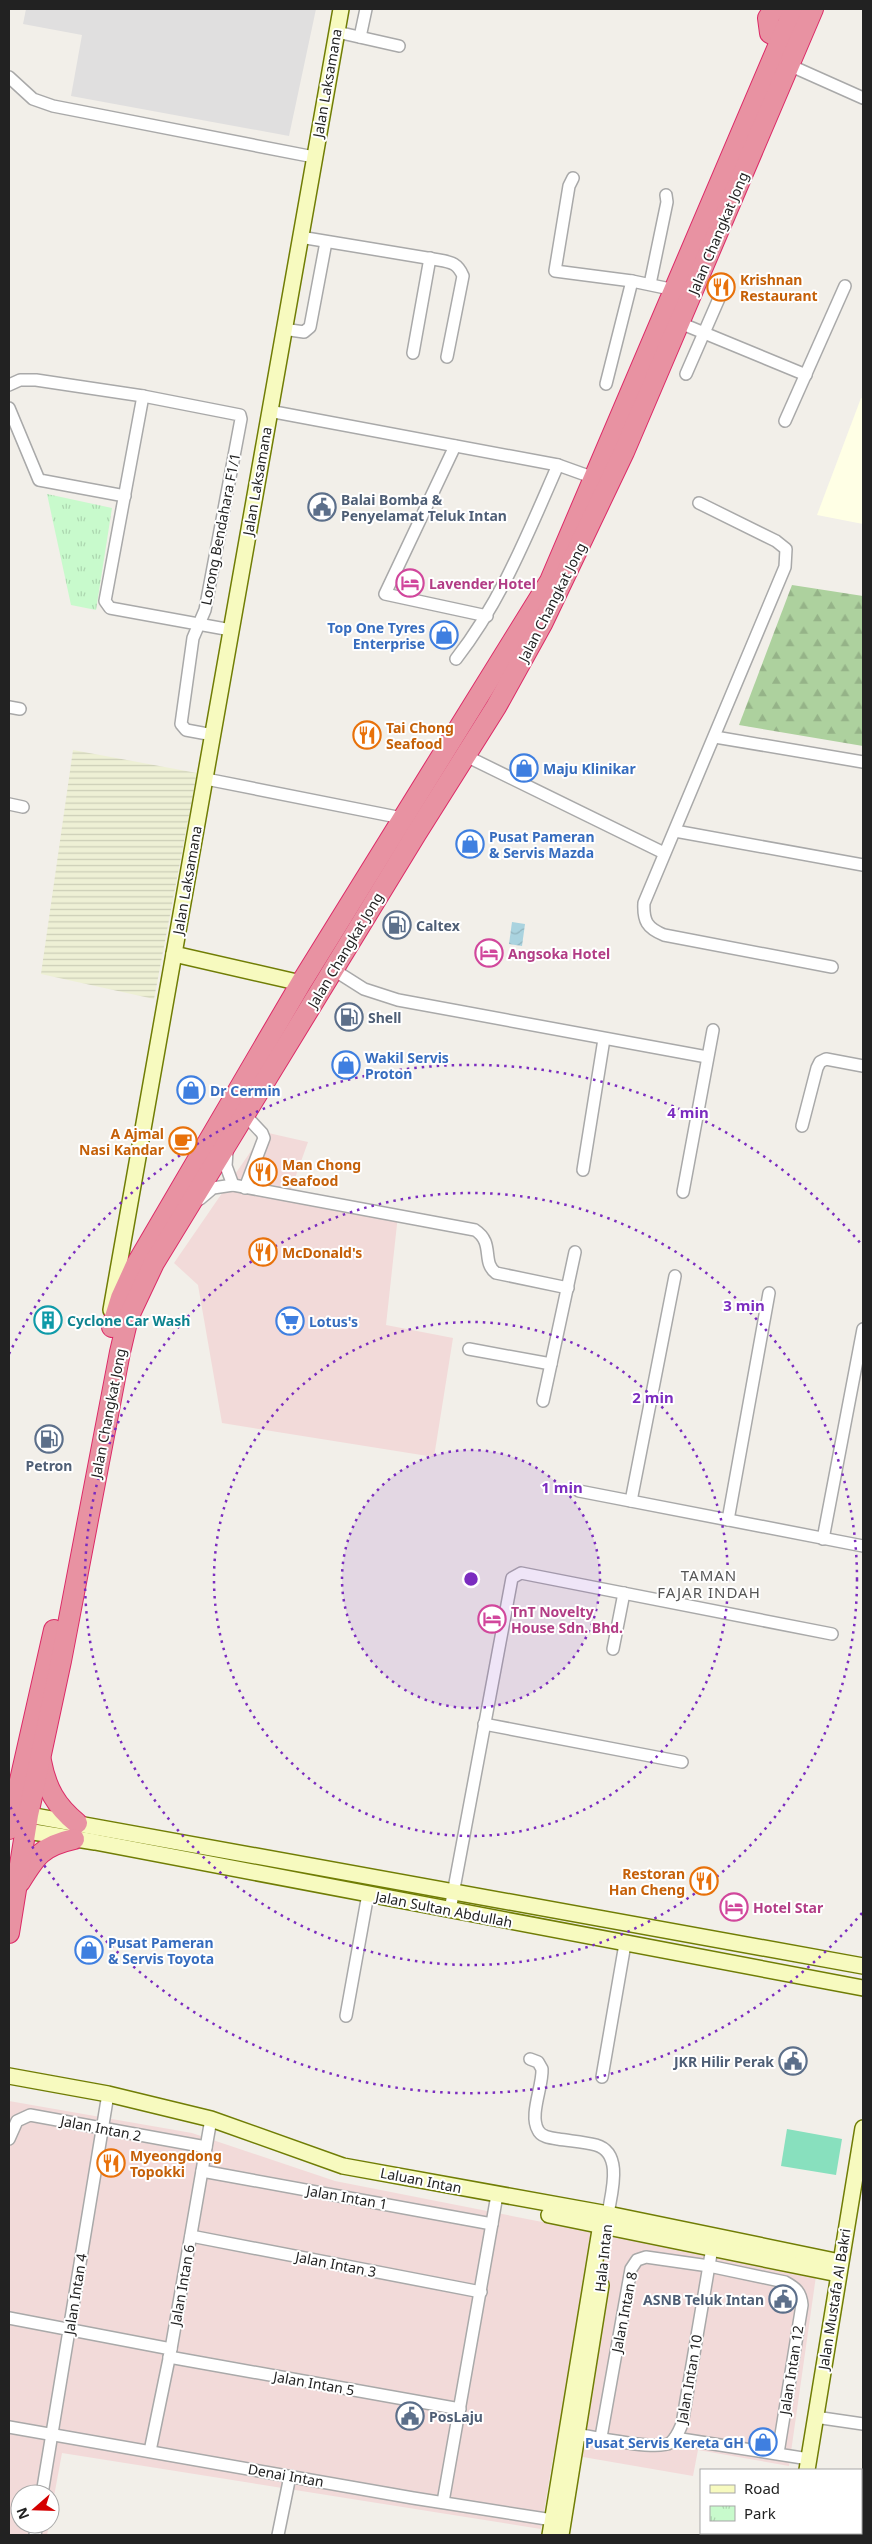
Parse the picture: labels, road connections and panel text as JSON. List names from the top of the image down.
{
  "streets": {
    "highway": ["Jalan Changkat Jong"],
    "street": [
      "Jalan Laksamana",
      "Lorong Bendahara F1/1",
      "Jalan Sultan Abdullah",
      "Jalan Intan 2",
      "Laluan Intan",
      "Jalan Intan 1",
      "Hala Intan",
      "Jalan Intan 3",
      "Jalan Intan 6",
      "Jalan Intan 4",
      "Jalan Mustafa Al Bakri",
      "Jalan Intan 8",
      "Jalan Intan 12",
      "Jalan Intan 10",
      "Jalan Intan 5",
      "Denai Intan"
    ]
  },
  "crossings": [
    ["Jalan Laksamana", "Jalan Changkat Jong"],
    ["Jalan Laksamana", "Lorong Bendahara F1/1"],
    ["Jalan Changkat Jong", "Jalan Sultan Abdullah"],
    ["Jalan Intan 2", "Jalan Intan 6"],
    ["Jalan Intan 2", "Jalan Intan 4"],
    ["Laluan Intan", "Hala Intan"],
    ["Laluan Intan", "Jalan Intan 6"],
    ["Laluan Intan", "Jalan Intan 4"],
    ["Laluan Intan", "Jalan Mustafa Al Bakri"],
    ["Laluan Intan", "Jalan Intan 10"],
    ["Jalan Intan 1", "Jalan Intan 6"],
    ["Hala Intan", "Jalan Intan 10"],
    ["Hala Intan", "Denai Intan"],
    ["Jalan Intan 3", "Jalan Intan 6"],
    ["Jalan Intan 6", "Jalan Intan 5"],
    ["Jalan Intan 6", "Denai Intan"],
    ["Jalan Intan 4", "Jalan Intan 5"],
    ["Jalan Intan 4", "Denai Intan"],
    ["Jalan Intan 8", "Jalan Intan 12"],
    ["Jalan Intan 8", "Jalan Intan 10"],
    ["Jalan Intan 12", "Jalan Intan 10"]
  ],
  "districts": ["TAMAN FAJAR INDAH"],
  "places": {
    "restaurant": [
      "Krishnan Restaurant",
      "Tai Chong Seafood",
      "Man Chong Seafood",
      "McDonald's",
      "Restoran Han Cheng",
      "Myeongdong Topokki"
    ],
    "public building": [
      "Balai Bomba & Penyelamat Teluk Intan",
      "JKR Hilir Perak",
      "ASNB Teluk Intan",
      "PosLaju"
    ],
    "hotel": [
      "Lavender Hotel",
      "Angsoka Hotel",
      "TnT Novelty House Sdn. Bhd.",
      "Hotel Star"
    ],
    "shop": [
      "Top One Tyres Enterprise",
      "Maju Klinikar",
      "Pusat Pameran & Servis Mazda",
      "Wakil Servis Proton",
      "Dr Cermin",
      "Pusat Pameran & Servis Toyota",
      "Pusat Servis Kereta GH"
    ],
    "fuel station": ["Caltex", "Shell", "Petron"],
    "cafe": ["A Ajmal Nasi Kandar"],
    "building": ["Cyclone Car Wash"],
    "supermarket": ["Lotus's"]
  },
  "legend": ["Road", "Park"],
  "north": "left",
  "rings": [
    "4 min",
    "3 min",
    "2 min",
    "1 min"
  ]
}
